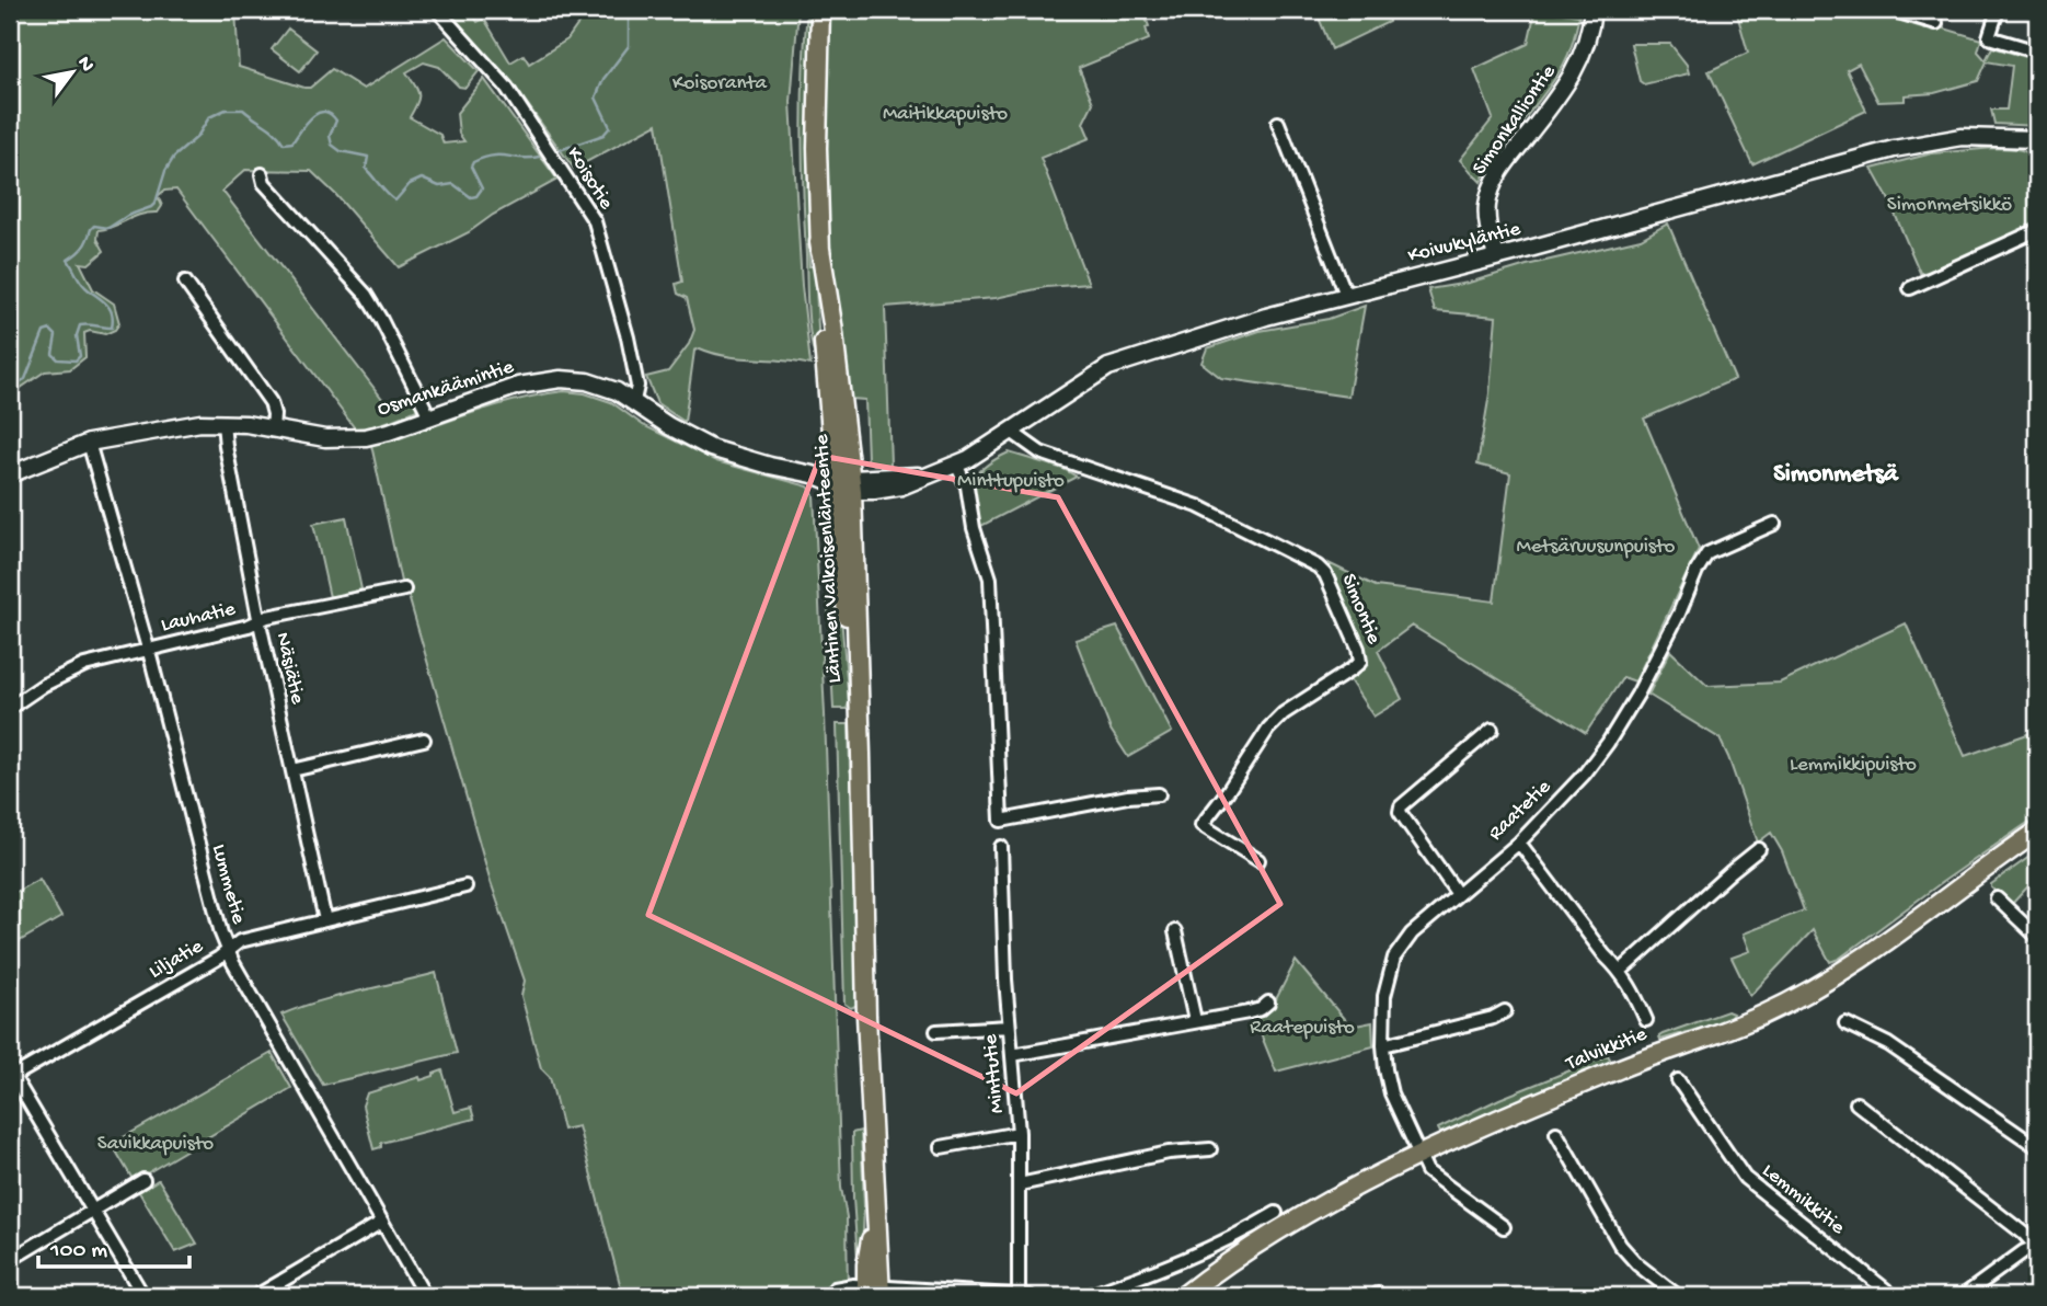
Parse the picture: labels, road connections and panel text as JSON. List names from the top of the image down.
{
  "streets": {
    "main road": [
      "Simonkalliontie",
      "Koivukyläntie",
      "Osmankäämintie",
      "Läntinen Valkoisenlähteentie",
      "Talvikkitie"
    ],
    "street": [
      "Koisotie",
      "Simontie",
      "Lauhatie",
      "Näsiätie",
      "Raatetie",
      "Lummetie",
      "Liljatie",
      "Minttutie",
      "Lemmikkitie"
    ]
  },
  "crossings": [
    ["Simonkalliontie", "Koivukyläntie"],
    ["Koisotie", "Osmankäämintie"],
    ["Koivukyläntie", "Osmankäämintie"],
    ["Koivukyläntie", "Läntinen Valkoisenlähteentie"],
    ["Koivukyläntie", "Simontie"],
    ["Osmankäämintie", "Läntinen Valkoisenlähteentie"],
    ["Osmankäämintie", "Näsiätie"],
    ["Osmankäämintie", "Lummetie"],
    ["Lauhatie", "Näsiätie"],
    ["Lauhatie", "Lummetie"],
    ["Näsiätie", "Liljatie"],
    ["Raatetie", "Talvikkitie"],
    ["Lummetie", "Liljatie"]
  ],
  "districts": ["Simonmetsä"],
  "parks": [
    "Koisoranta",
    "Maitikkapuisto",
    "Simonmetsikkö",
    "Minttupuisto",
    "Metsäruusunpuisto",
    "Lemmikkipuisto",
    "Raatepuisto",
    "Savikkapuisto"
  ],
  "scale_bar": "100 m",
  "north": "top right"
}
